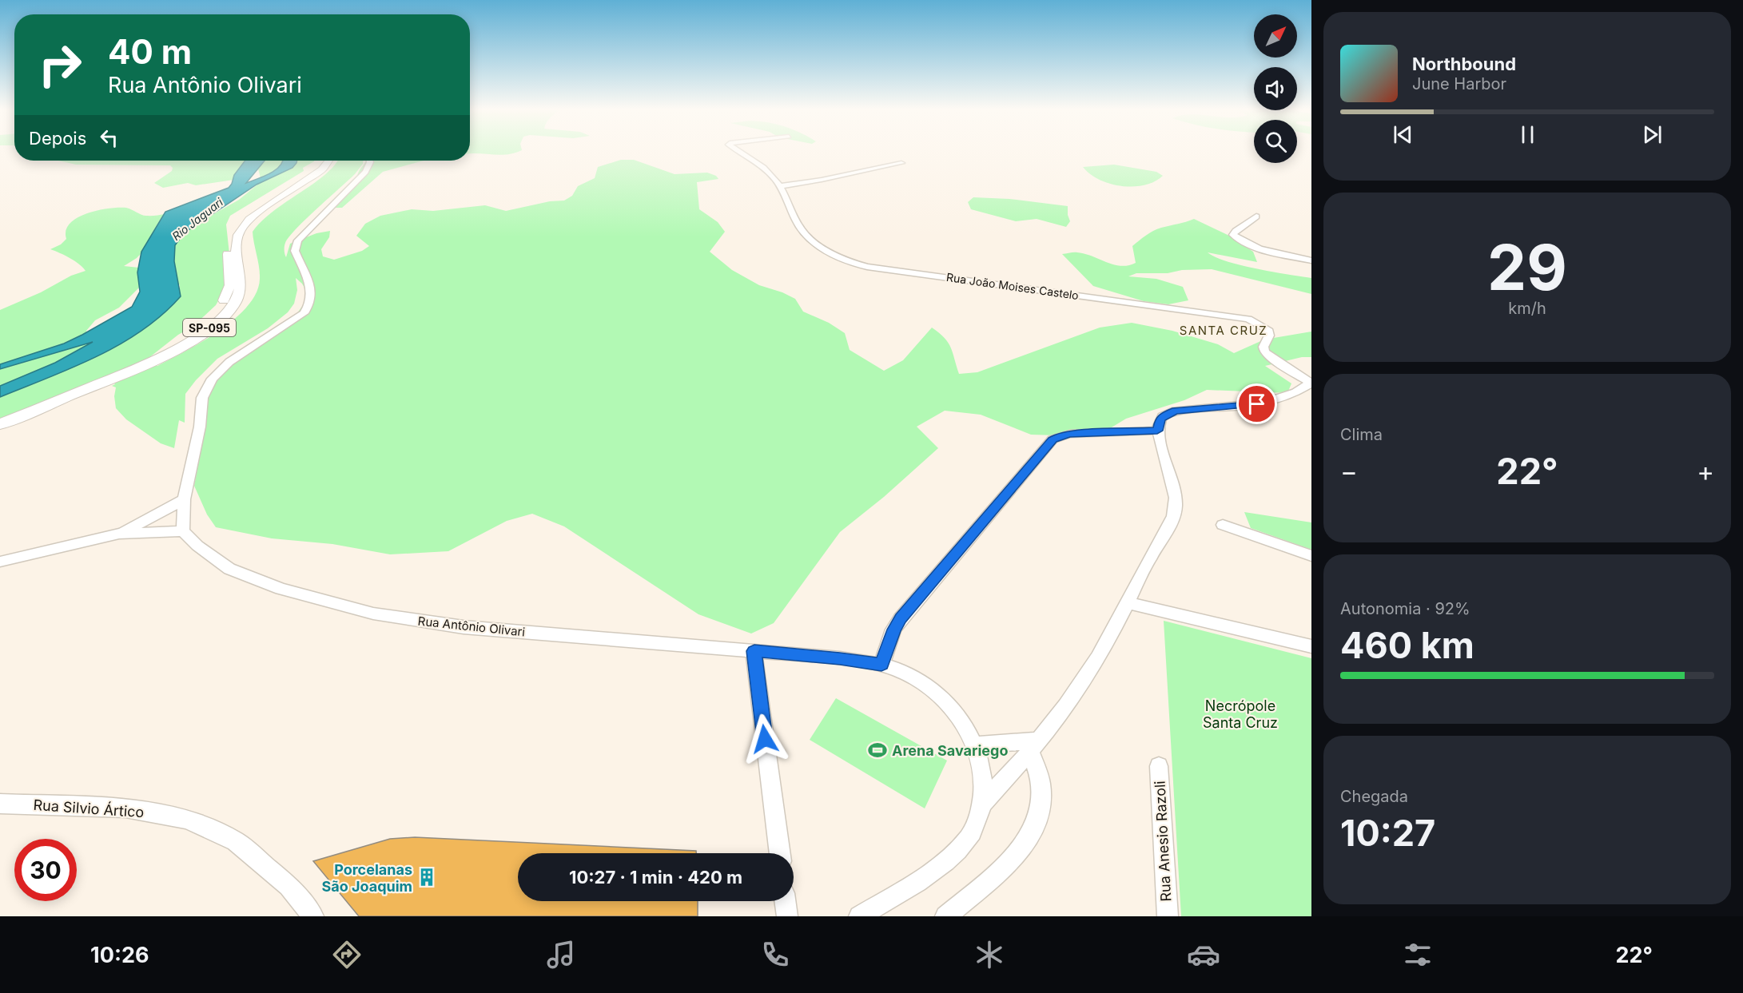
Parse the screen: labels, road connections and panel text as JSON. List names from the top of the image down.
{
  "streets": {
    "main road": ["SP-095"],
    "street": [
      "Rua João Moises Castelo",
      "Rua Antônio Olivari",
      "Rua Silvio Ártico",
      "Rua Anesio Razoli"
    ]
  },
  "districts": ["SANTA CRUZ"],
  "water": ["Rio Jaguari"],
  "parks": ["Necrópole Santa Cruz"],
  "places": {
    "sports": ["Arena Savariego"],
    "building": ["Porcelanas São Joaquim"]
  },
  "north": "top right",
  "page": {
    "turn": ["40 m", "Rua Antônio Olivari"],
    "song": ["Northbound", "June Harbor"],
    "then": "Depois",
    "tile": [
      ["29", "km/h"],
      "Clima",
      ["Autonomia · 92%", "460 km"],
      ["Chegada", "10:27"]
    ],
    "heat": ["−", "22°", "+"],
    "limit": "30",
    "trip": "10:27 · 1 min · 420 m",
    "tabs": ["10:26", "22°"]
  }
}
